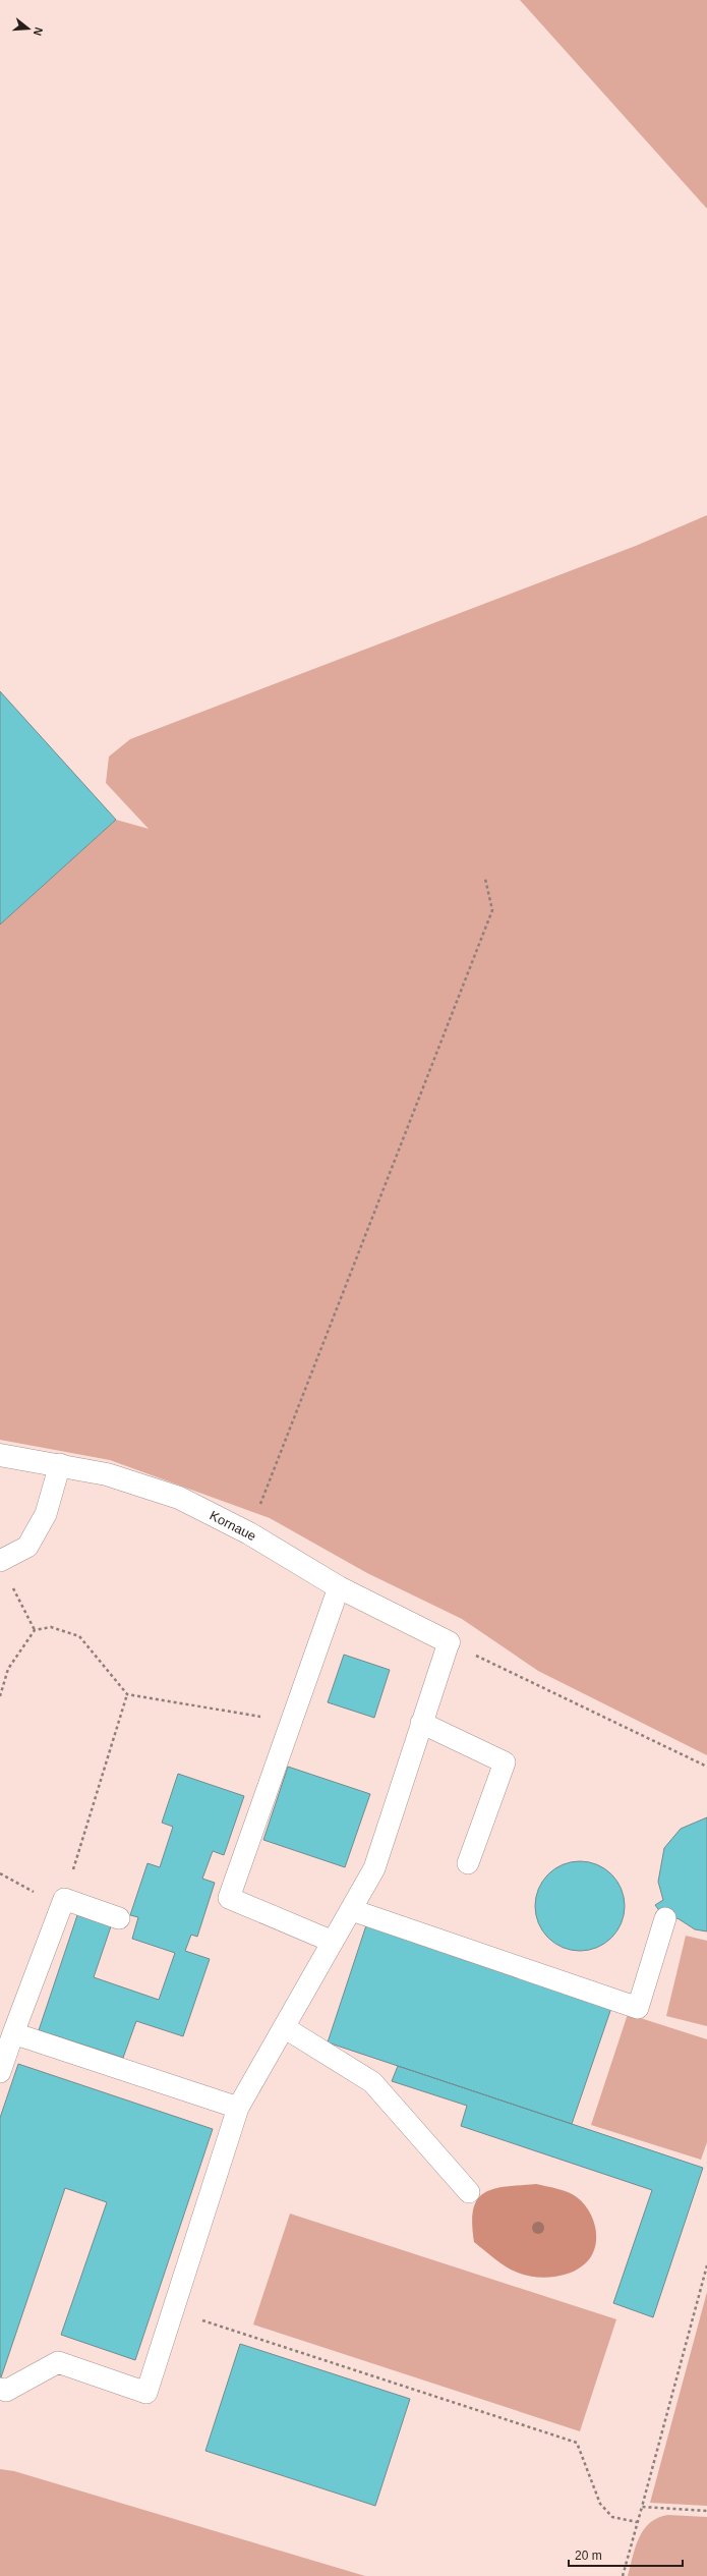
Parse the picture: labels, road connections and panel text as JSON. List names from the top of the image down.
{
  "streets": {
    "street": ["Kornaue"]
  },
  "scale_bar": "20 m",
  "north": "right"
}
